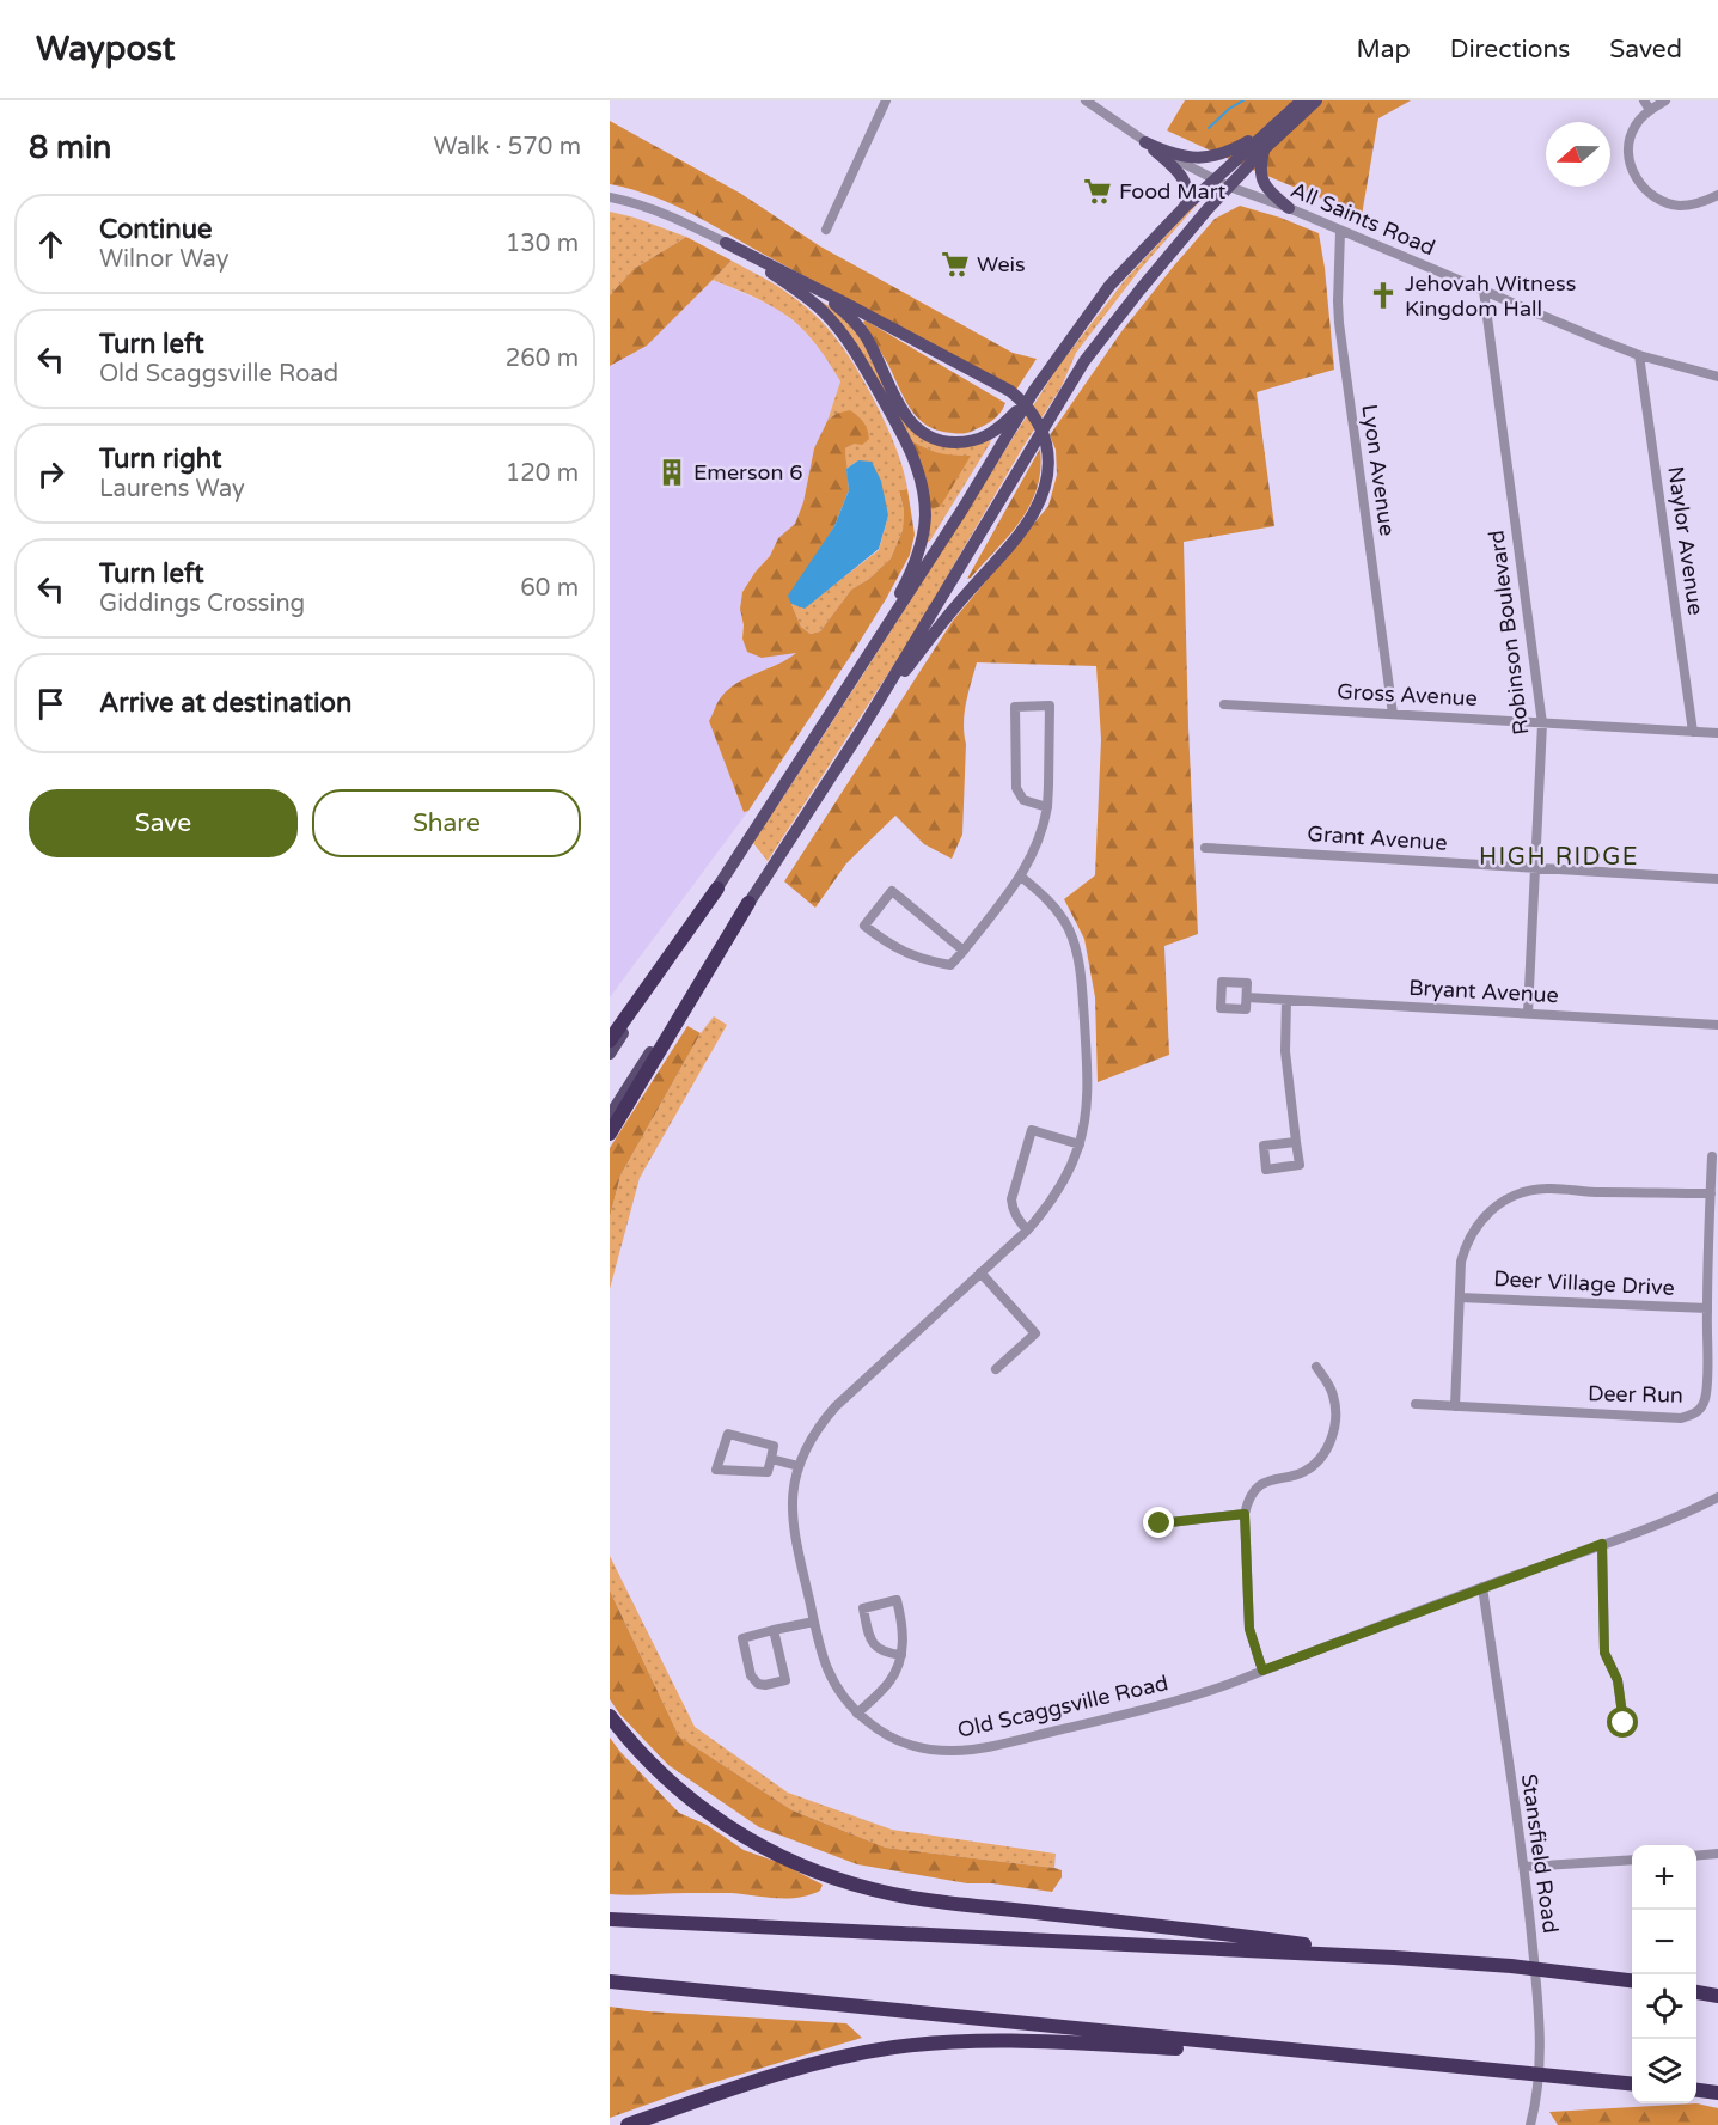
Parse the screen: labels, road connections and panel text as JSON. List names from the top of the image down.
{
  "streets": {
    "street": [
      "All Saints Road",
      "Lyon Avenue",
      "Naylor Avenue",
      "Robinson Boulevard",
      "Gross Avenue",
      "Grant Avenue",
      "Bryant Avenue",
      "Deer Village Drive",
      "Deer Run",
      "Old Scaggsville Road",
      "Stansfield Road"
    ]
  },
  "crossings": [
    ["All Saints Road", "Lyon Avenue"],
    ["All Saints Road", "Naylor Avenue"],
    ["All Saints Road", "Robinson Boulevard"],
    ["Lyon Avenue", "Gross Avenue"],
    ["Naylor Avenue", "Gross Avenue"],
    ["Robinson Boulevard", "Gross Avenue"],
    ["Robinson Boulevard", "Grant Avenue"],
    ["Robinson Boulevard", "Bryant Avenue"],
    ["Deer Village Drive", "Deer Run"],
    ["Old Scaggsville Road", "Stansfield Road"]
  ],
  "districts": ["HIGH RIDGE"],
  "places": {
    "supermarket": ["Food Mart", "Weis"],
    "church": ["Jehovah Witness Kingdom Hall"],
    "building": ["Emerson 6"]
  },
  "north": "left",
  "page": {
    "header": "Waypost",
    "nav": ["Map", "Directions", "Saved"],
    "heading": ["8 min", "Walk · 570 m"],
    "list": [
      ["Continue", "Wilnor Way", "130 m"],
      ["Turn left", "Old Scaggsville Road", "260 m"],
      ["Turn right", "Laurens Way", "120 m"],
      ["Turn left", "Giddings Crossing", "60 m"],
      "Arrive at destination"
    ],
    "buttons": ["Save", "Share"],
    "map_buttons": ["+", "−"]
  }
}
